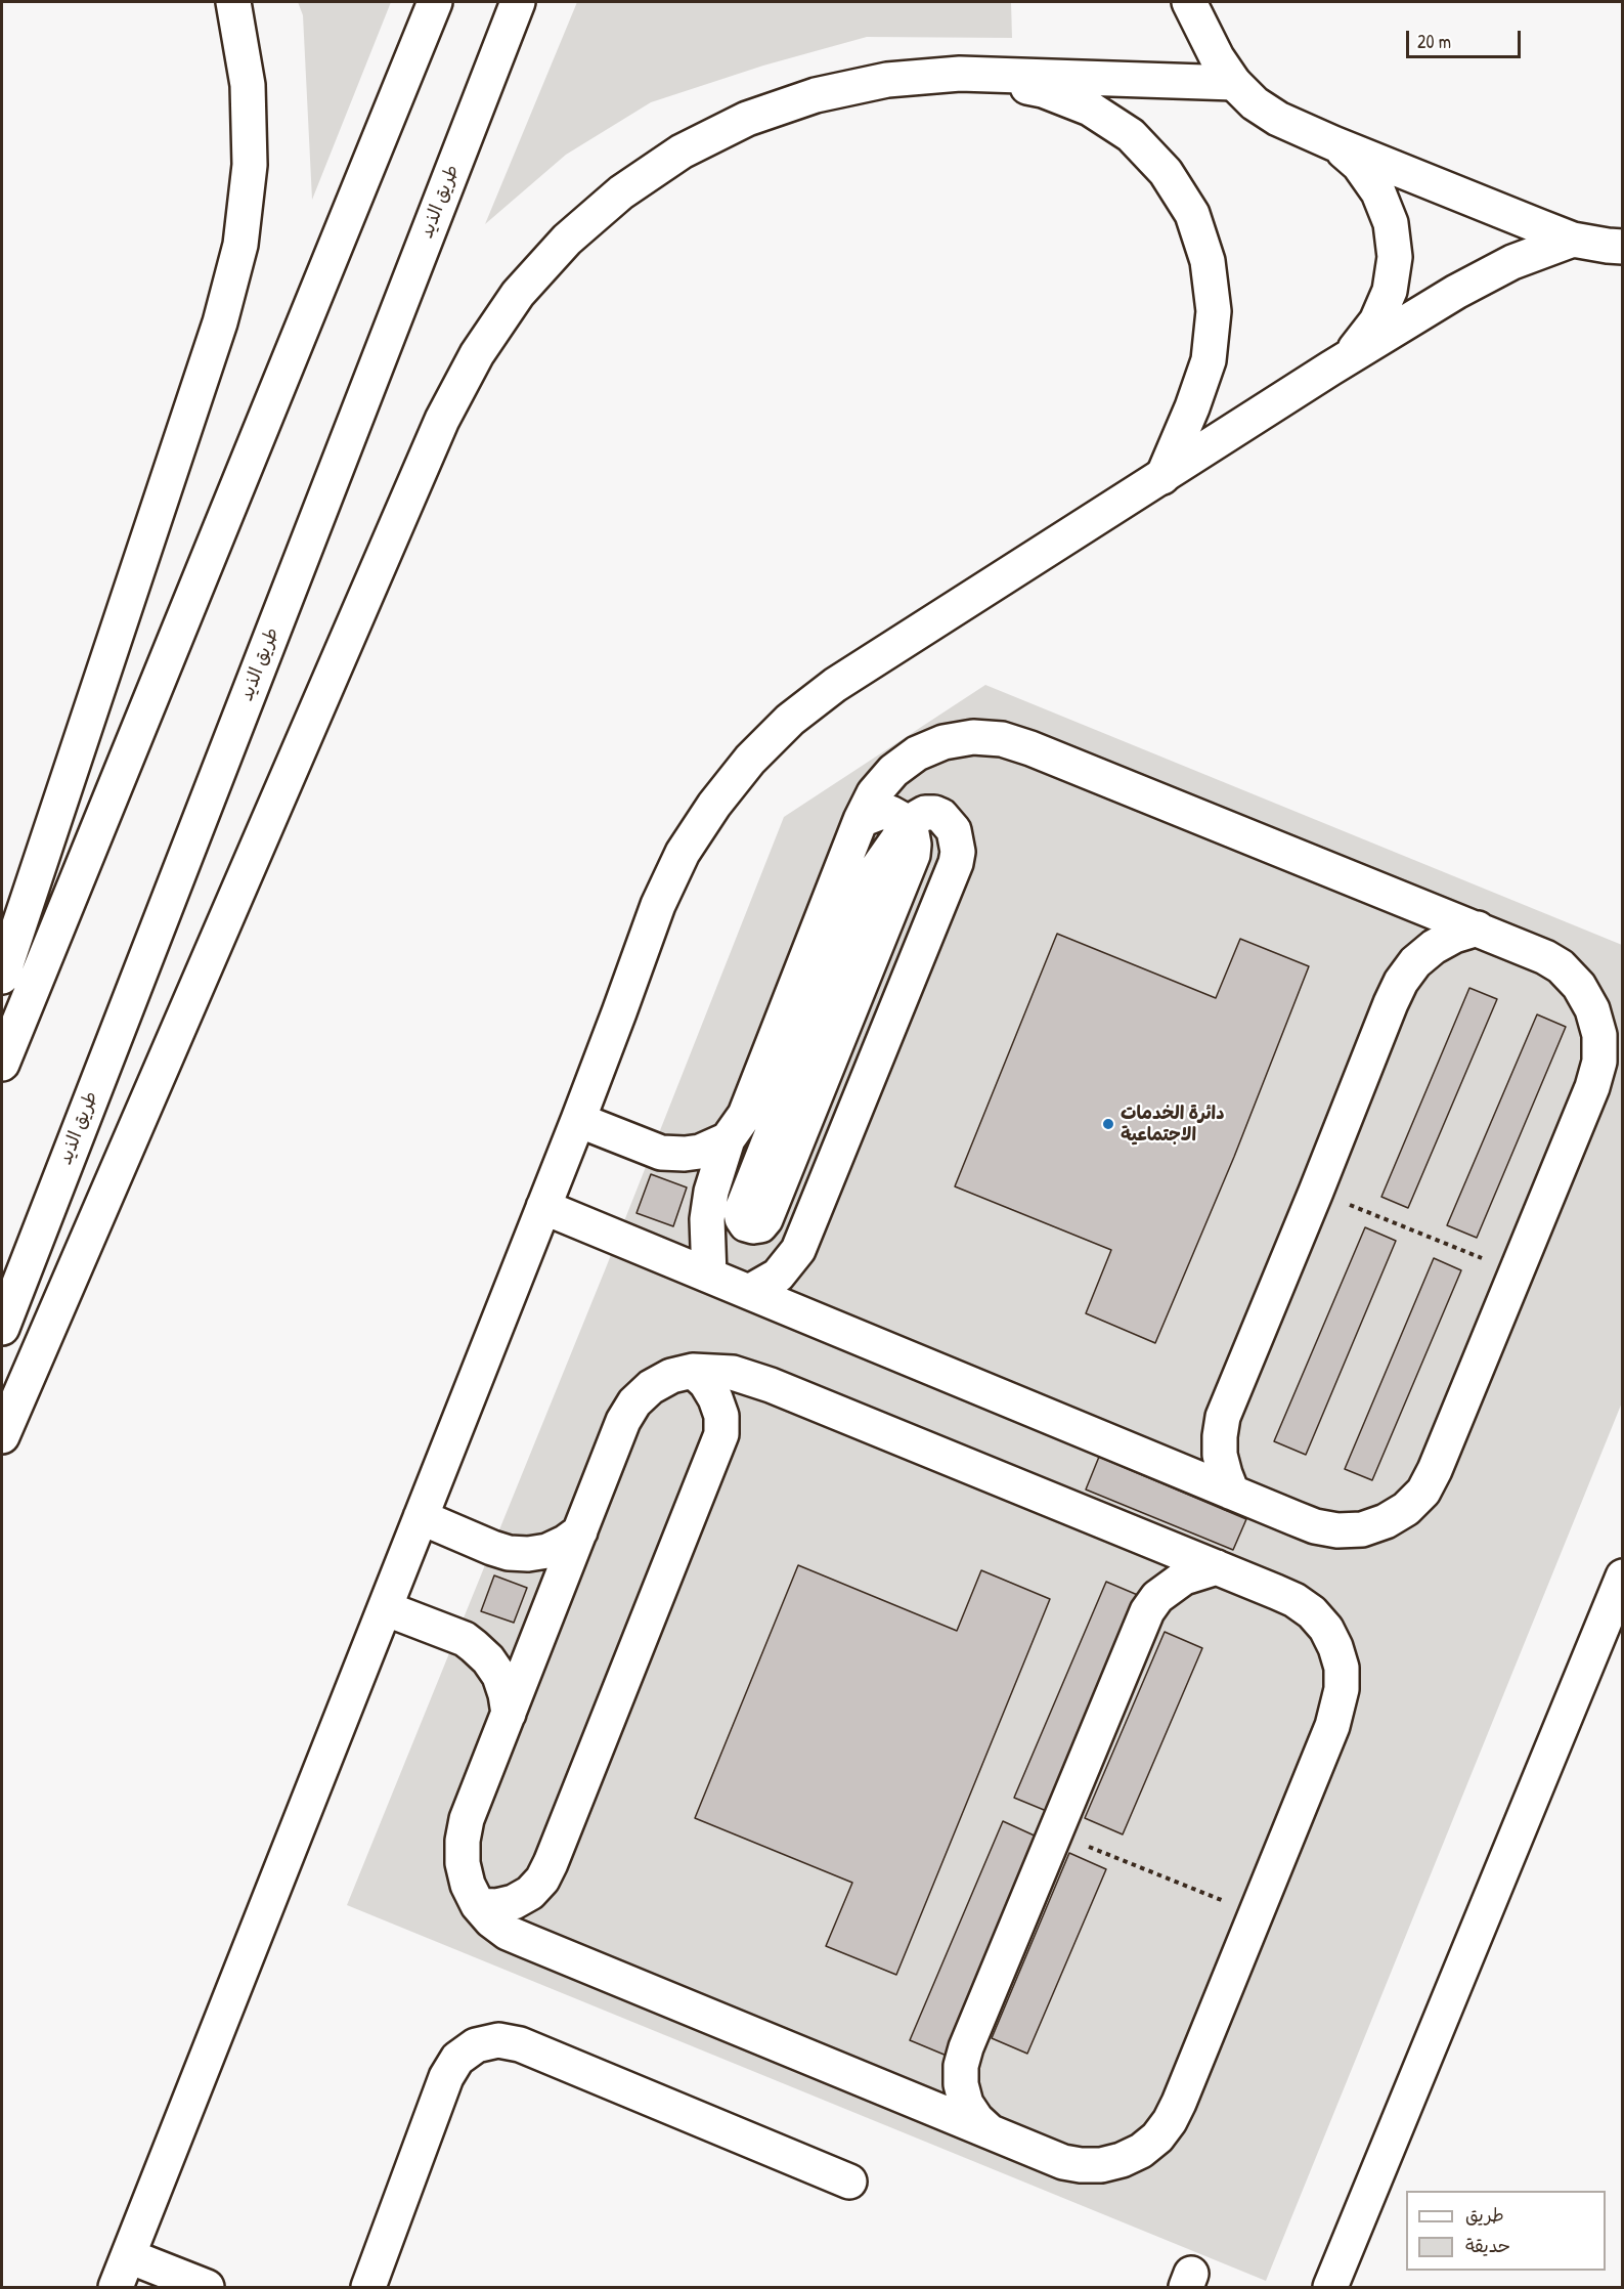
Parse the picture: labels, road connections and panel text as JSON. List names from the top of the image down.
{
  "streets": {
    "main road": ["طريق الذيد"]
  },
  "places": ["دائرة الخدمات الاجتماعية"],
  "legend": ["طريق", "حديقة"],
  "scale_bar": "20 m"
}
